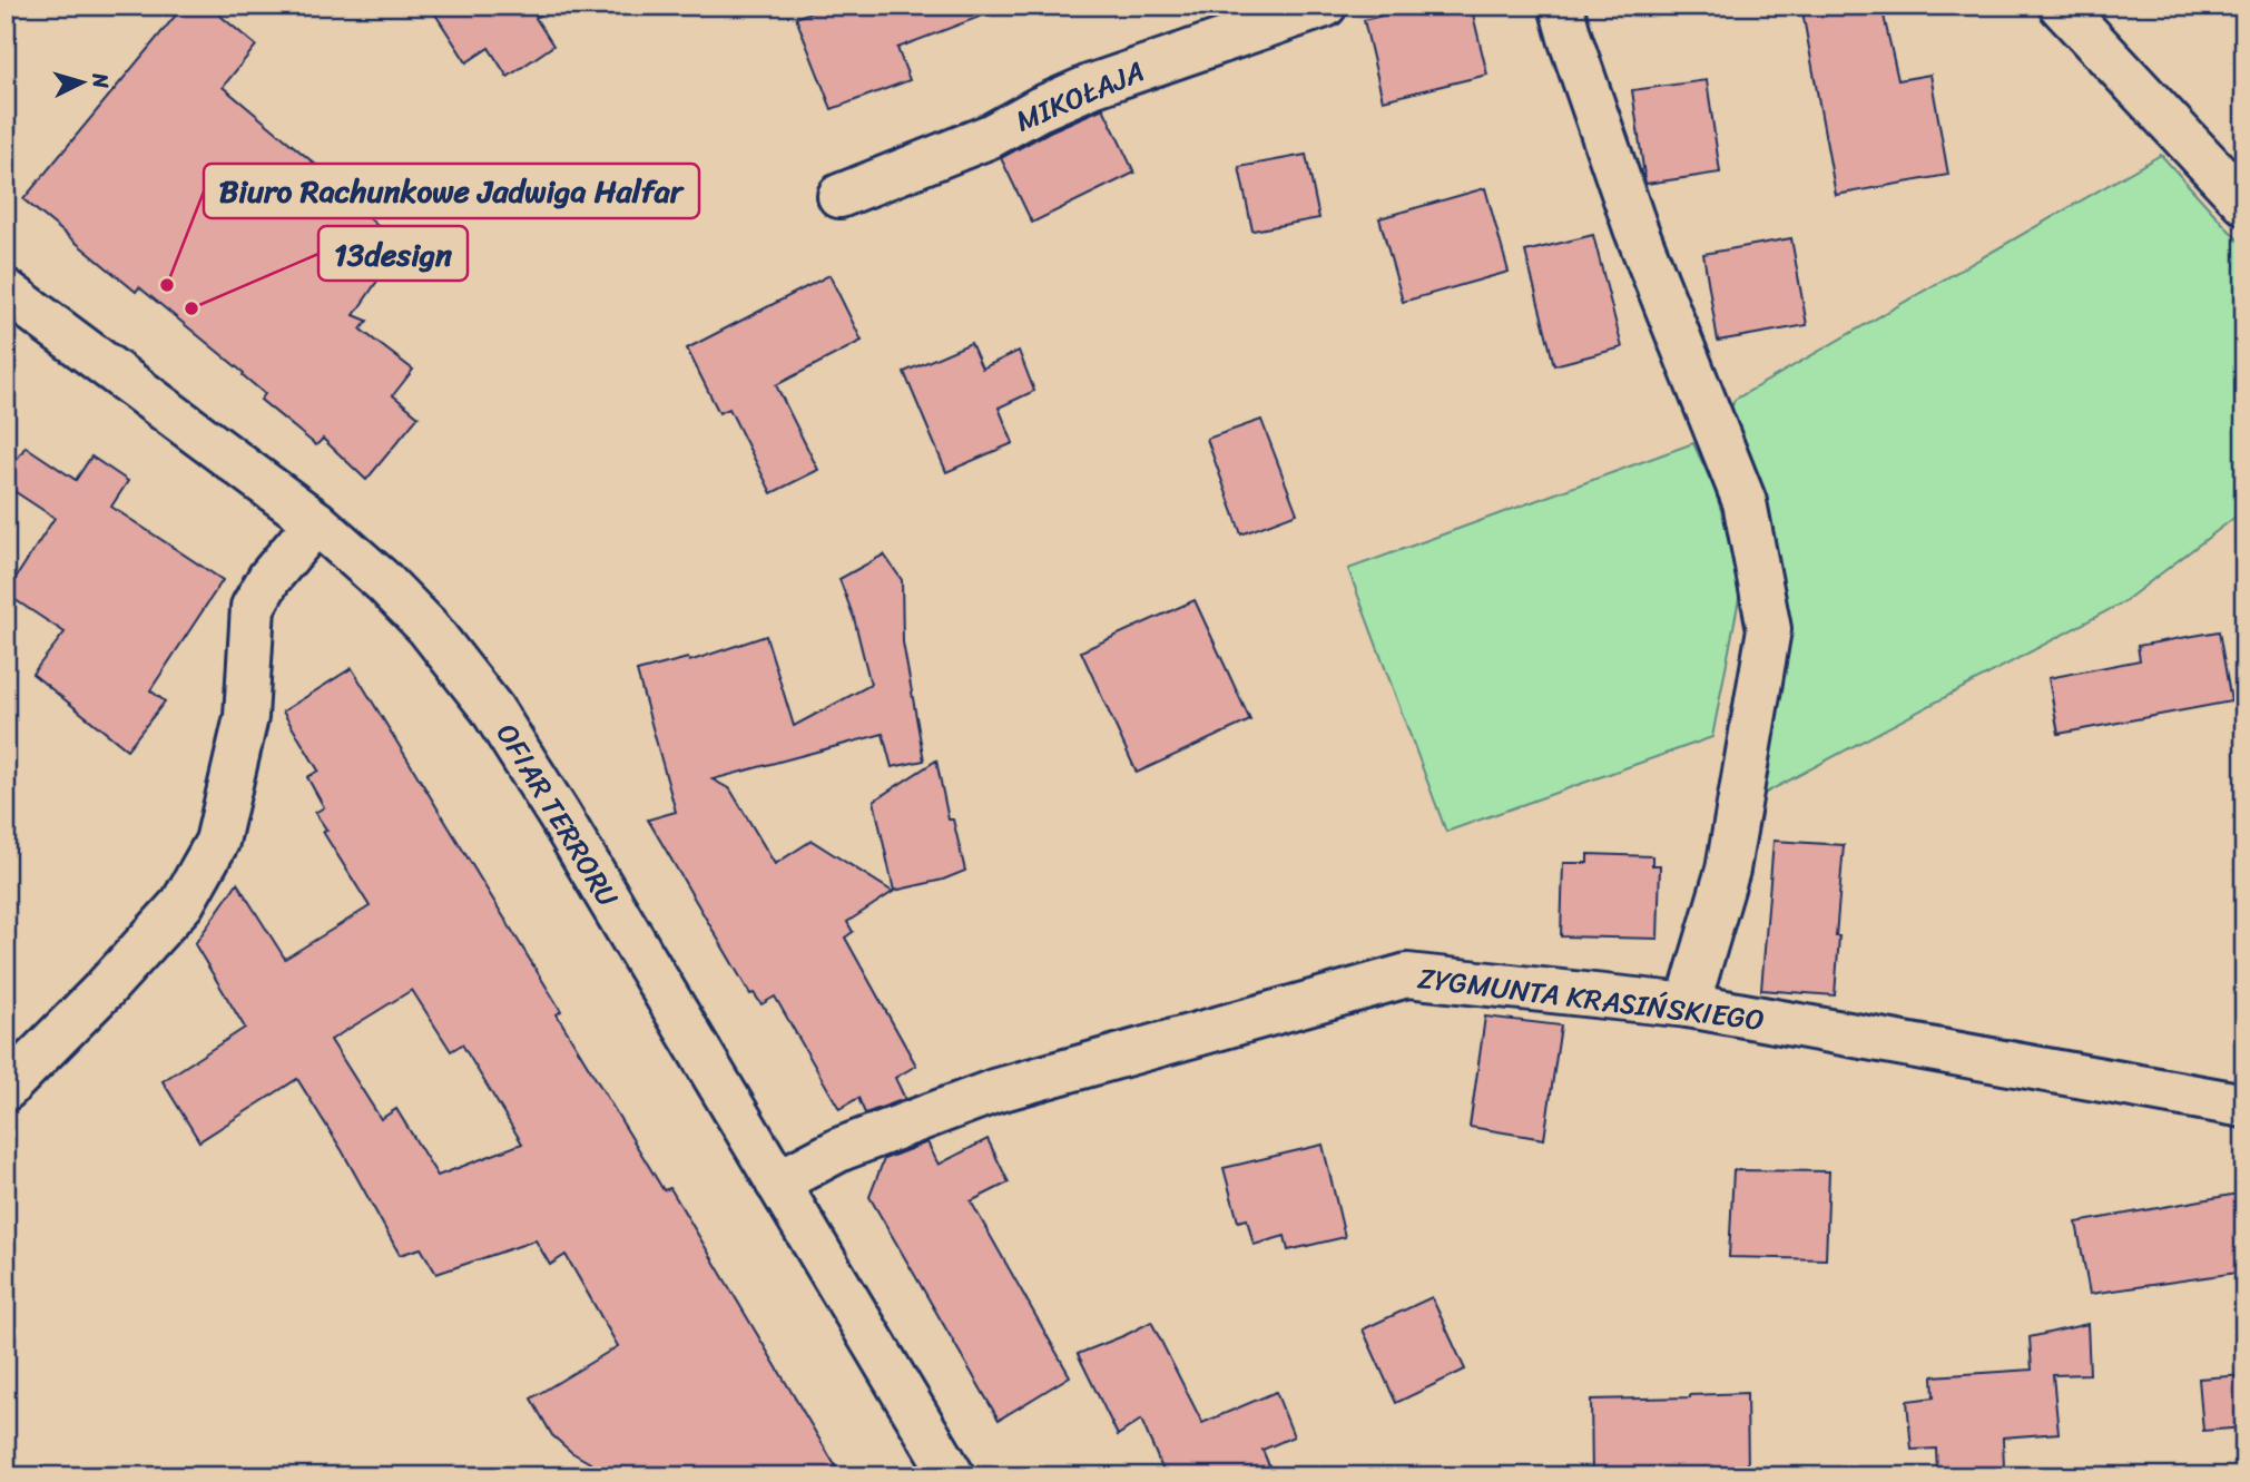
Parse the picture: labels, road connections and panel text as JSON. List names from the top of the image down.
{
  "streets": {
    "street": ["MIKOŁAJA", "OFIAR TERRORU", "ZYGMUNTA KRASIŃSKIEGO"]
  },
  "crossings": [
    ["OFIAR TERRORU", "ZYGMUNTA KRASIŃSKIEGO"]
  ],
  "places": ["Biuro Rachunkowe Jadwiga Halfar", "13design"],
  "north": "right"
}
